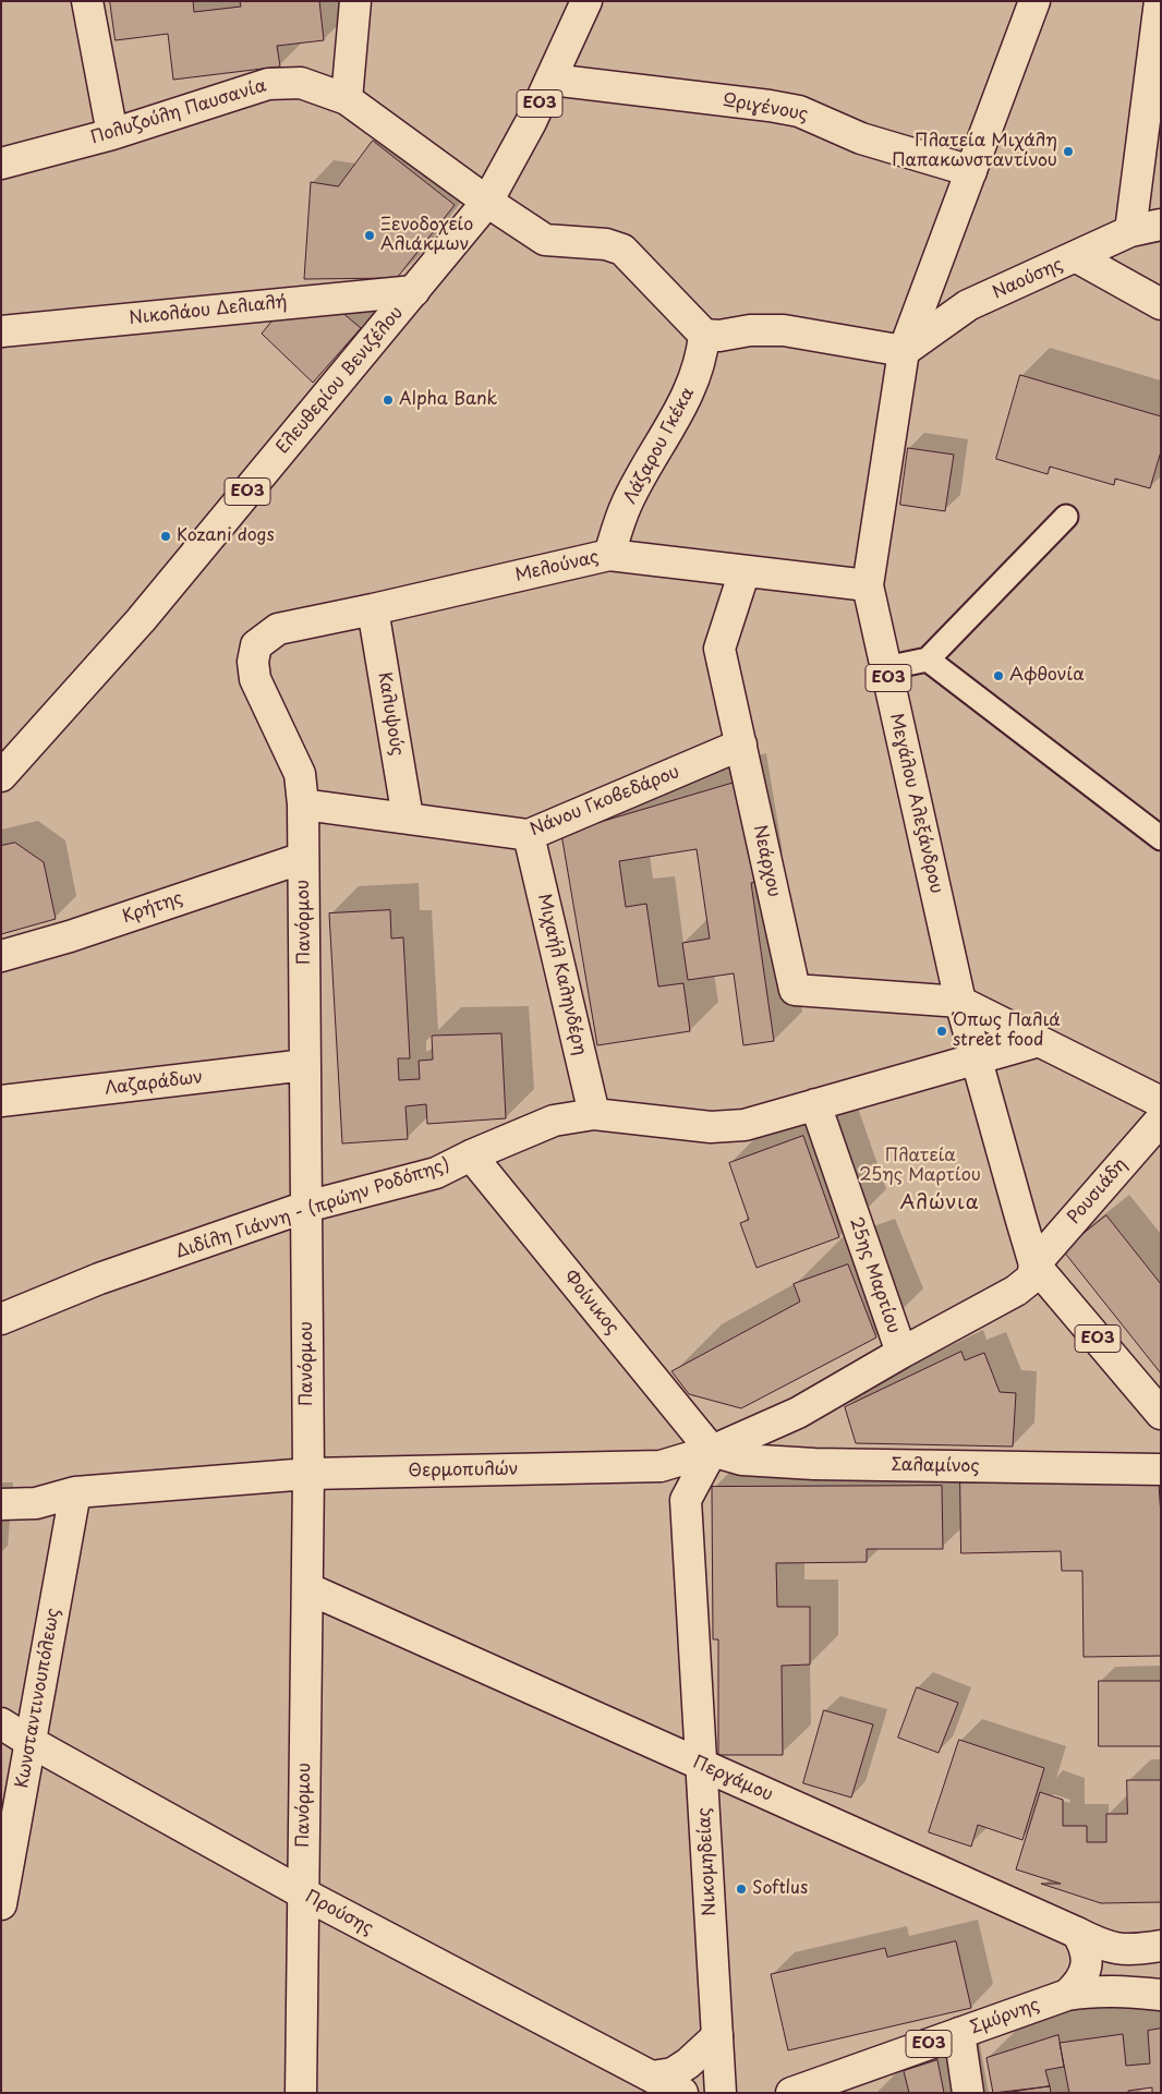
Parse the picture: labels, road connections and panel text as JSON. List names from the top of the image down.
{
  "streets": {
    "street": [
      "ΕΟ3",
      "Ωριγένους",
      "Πολυζούλη Παυσανία",
      "Ναούσης",
      "Νικολάου Δελιαλή",
      "Ελευθερίου Βενιζέλου",
      "Λάζαρου Γκέκα",
      "Μελούνας",
      "Καλυψούς",
      "Νάνου Γκοβεδάρου",
      "Μεγάλου Αλεξάνδρου",
      "Νεάρχου",
      "Κρήτης",
      "Πανόρμου",
      "Μιχαήλ Καληνδέρη",
      "Λαζαράδων",
      "Ρουσιάδη",
      "Διδίλη Γιάννη - (πρώην Ροδόπης)",
      "25ης Μαρτίου",
      "Φοίνικος",
      "Σαλαμίνος",
      "Θερμοπυλών",
      "Κωνσταντινουπόλεως",
      "Περγάμου",
      "Νικομηδείας",
      "Προύσης",
      "Σμύρνης"
    ]
  },
  "crossings": [
    ["Ωριγένους", "Ελευθερίου Βενιζέλου"],
    ["Ωριγένους", "Μεγάλου Αλεξάνδρου"],
    ["Πολυζούλη Παυσανία", "Ελευθερίου Βενιζέλου"],
    ["Πολυζούλη Παυσανία", "Λάζαρου Γκέκα"],
    ["Ναούσης", "Μεγάλου Αλεξάνδρου"],
    ["Νικολάου Δελιαλή", "Ελευθερίου Βενιζέλου"],
    ["Λάζαρου Γκέκα", "Μελούνας"],
    ["Μελούνας", "Καλυψούς"],
    ["Μελούνας", "Μεγάλου Αλεξάνδρου"],
    ["Μελούνας", "Νεάρχου"],
    ["Μελούνας", "Πανόρμου"],
    ["Καλυψούς", "Νάνου Γκοβεδάρου"],
    ["Νάνου Γκοβεδάρου", "Νεάρχου"],
    ["Νάνου Γκοβεδάρου", "Πανόρμου"],
    ["Νάνου Γκοβεδάρου", "Μιχαήλ Καληνδέρη"],
    ["Μεγάλου Αλεξάνδρου", "Νεάρχου"],
    ["Μεγάλου Αλεξάνδρου", "Ρουσιάδη"],
    ["Μεγάλου Αλεξάνδρου", "Διδίλη Γιάννη - (πρώην Ροδόπης)"],
    ["Μεγάλου Αλεξάνδρου", "25ης Μαρτίου"],
    ["Κρήτης", "Πανόρμου"],
    ["Πανόρμου", "Λαζαράδων"],
    ["Πανόρμου", "Διδίλη Γιάννη - (πρώην Ροδόπης)"],
    ["Πανόρμου", "Θερμοπυλών"],
    ["Πανόρμου", "Περγάμου"],
    ["Πανόρμου", "Προύσης"],
    ["Μιχαήλ Καληνδέρη", "Διδίλη Γιάννη - (πρώην Ροδόπης)"],
    ["Ρουσιάδη", "25ης Μαρτίου"],
    ["Διδίλη Γιάννη - (πρώην Ροδόπης)", "25ης Μαρτίου"],
    ["Διδίλη Γιάννη - (πρώην Ροδόπης)", "Φοίνικος"],
    ["25ης Μαρτίου", "Θερμοπυλών"],
    ["Φοίνικος", "Σαλαμίνος"],
    ["Φοίνικος", "Θερμοπυλών"],
    ["Σαλαμίνος", "Θερμοπυλών"],
    ["Θερμοπυλών", "Κωνσταντινουπόλεως"],
    ["Θερμοπυλών", "Νικομηδείας"],
    ["Κωνσταντινουπόλεως", "Προύσης"],
    ["Περγάμου", "Νικομηδείας"]
  ],
  "districts": ["Αλώνια"],
  "parks": ["Πλατεία 25ης Μαρτίου"],
  "places": [
    "Πλατεία Μιχάλη Παπακωνσταντίνου",
    "Ξενοδοχείο Αλιάκμων",
    "Alpha Bank",
    "Kozani dogs",
    "Αφθονία",
    "Όπως Παλιά street food",
    "Softlus"
  ]
}
